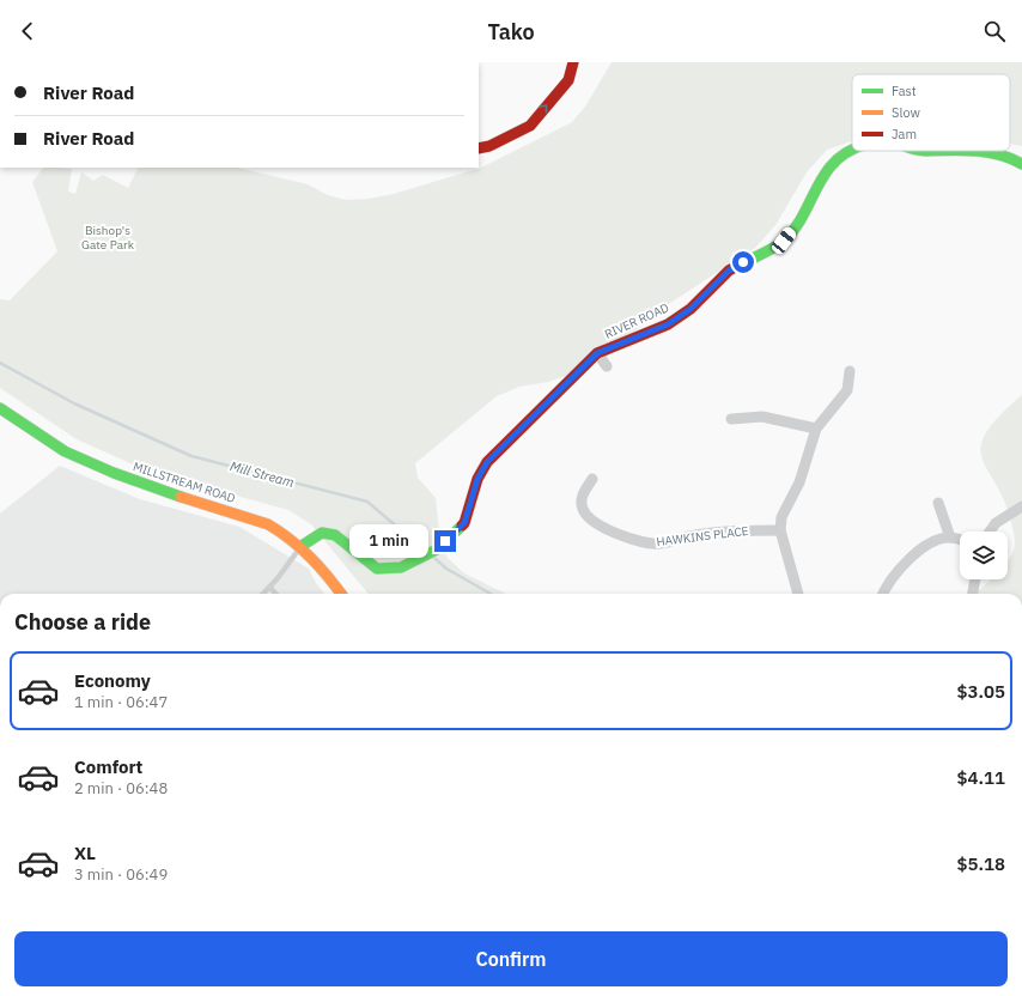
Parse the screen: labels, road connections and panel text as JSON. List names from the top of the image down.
{
  "streets": {
    "street": ["RIVER ROAD", "MILLSTREAM ROAD", "HAWKINS PLACE"]
  },
  "crossings": [
    ["RIVER ROAD", "MILLSTREAM ROAD"]
  ],
  "water": ["Mill Stream"],
  "parks": ["Bishop's Gate Park"],
  "legend": ["Fast", "Slow", "Jam"],
  "page": {
    "header": "Tako",
    "banner": ["River Road", "River Road"],
    "bubble": "1 min",
    "heading": "Choose a ride",
    "list": [
      {
        "name": "Economy",
        "note": "1 min · 06:47",
        "value": "$3.05"
      },
      {
        "name": "Comfort",
        "note": "2 min · 06:48",
        "value": "$4.11"
      },
      {
        "name": "XL",
        "note": "3 min · 06:49",
        "value": "$5.18"
      }
    ],
    "buttons": "Confirm"
  }
}
